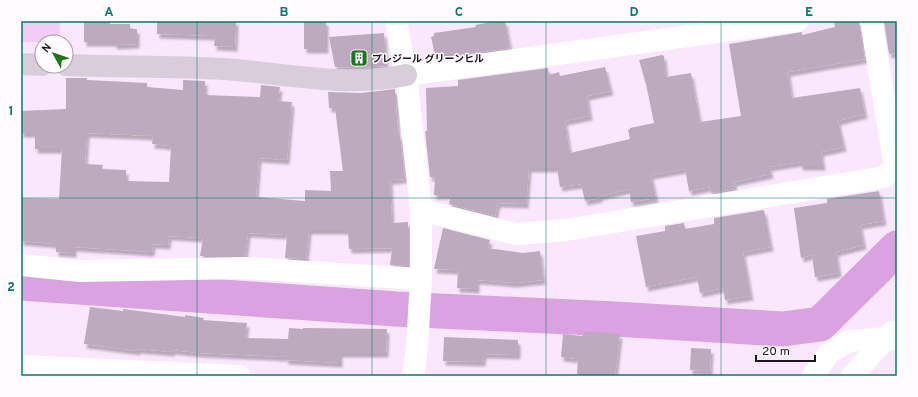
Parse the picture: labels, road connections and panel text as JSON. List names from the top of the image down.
{
  "places": {
    "building": ["プレジール グリーンヒル"]
  },
  "scale_bar": "20 m",
  "north": "top left",
  "grid": {
    "columns": [
      "A",
      "B",
      "C",
      "D",
      "E"
    ],
    "rows": ["1", "2"]
  }
}
